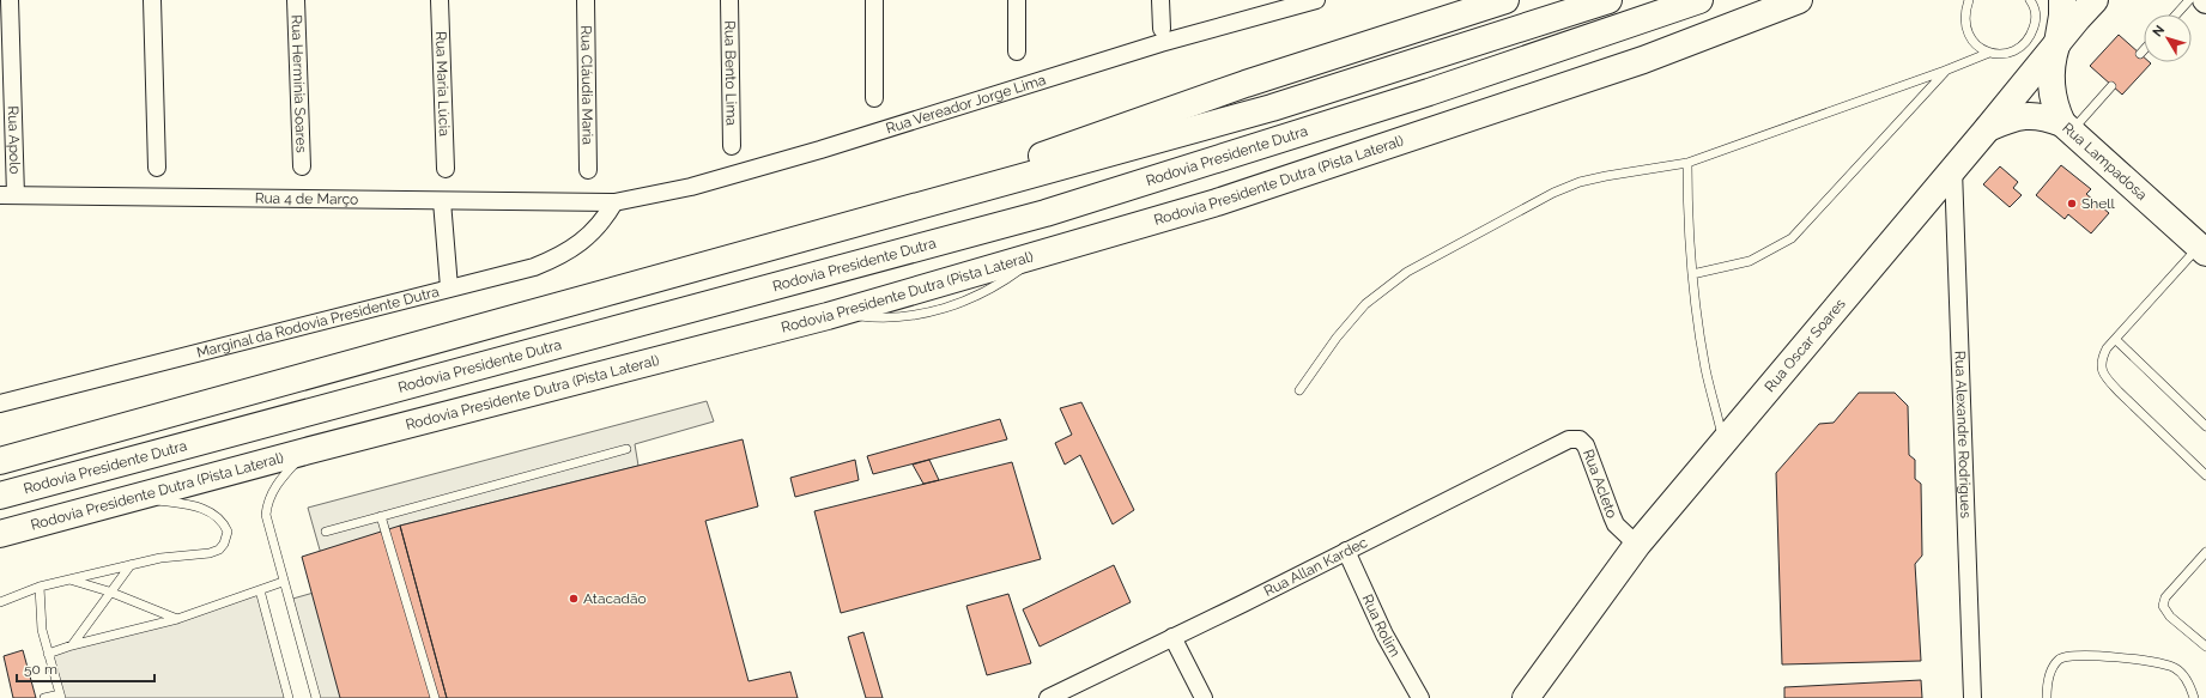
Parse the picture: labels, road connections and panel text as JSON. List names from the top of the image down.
{
  "streets": {
    "main road": [
      "Rodovia Presidente Dutra",
      "Rua Lampadosa",
      "Rodovia Presidente Dutra (Pista Lateral)",
      "Rua Oscar Soares"
    ],
    "street": [
      "Rua Bento Lima",
      "Rua Hermínia Soares",
      "Rua Maria Lúcia",
      "Rua Cláudia Maria",
      "Rua Vereador Jorge Lima",
      "Rua Apolo",
      "Rua 4 de Março",
      "Marginal da Rodovia Presidente Dutra",
      "Rua Alexandre Rodrigues",
      "Rua Acleto",
      "Rua Allan Kardec",
      "Rua Rolim"
    ]
  },
  "crossings": [
    ["Rua Vereador Jorge Lima", "Rua 4 de Março"],
    ["Rua Vereador Jorge Lima", "Marginal da Rodovia Presidente Dutra"],
    ["Rua Apolo", "Rua 4 de Março"],
    ["Rua Lampadosa", "Rua Oscar Soares"],
    ["Rua 4 de Março", "Marginal da Rodovia Presidente Dutra"],
    ["Rua Oscar Soares", "Rua Alexandre Rodrigues"],
    ["Rua Oscar Soares", "Rua Acleto"],
    ["Rua Acleto", "Rua Allan Kardec"],
    ["Rua Allan Kardec", "Rua Rolim"]
  ],
  "places": ["Shell", "Atacadão"],
  "scale_bar": "50 m",
  "north": "top left"
}
